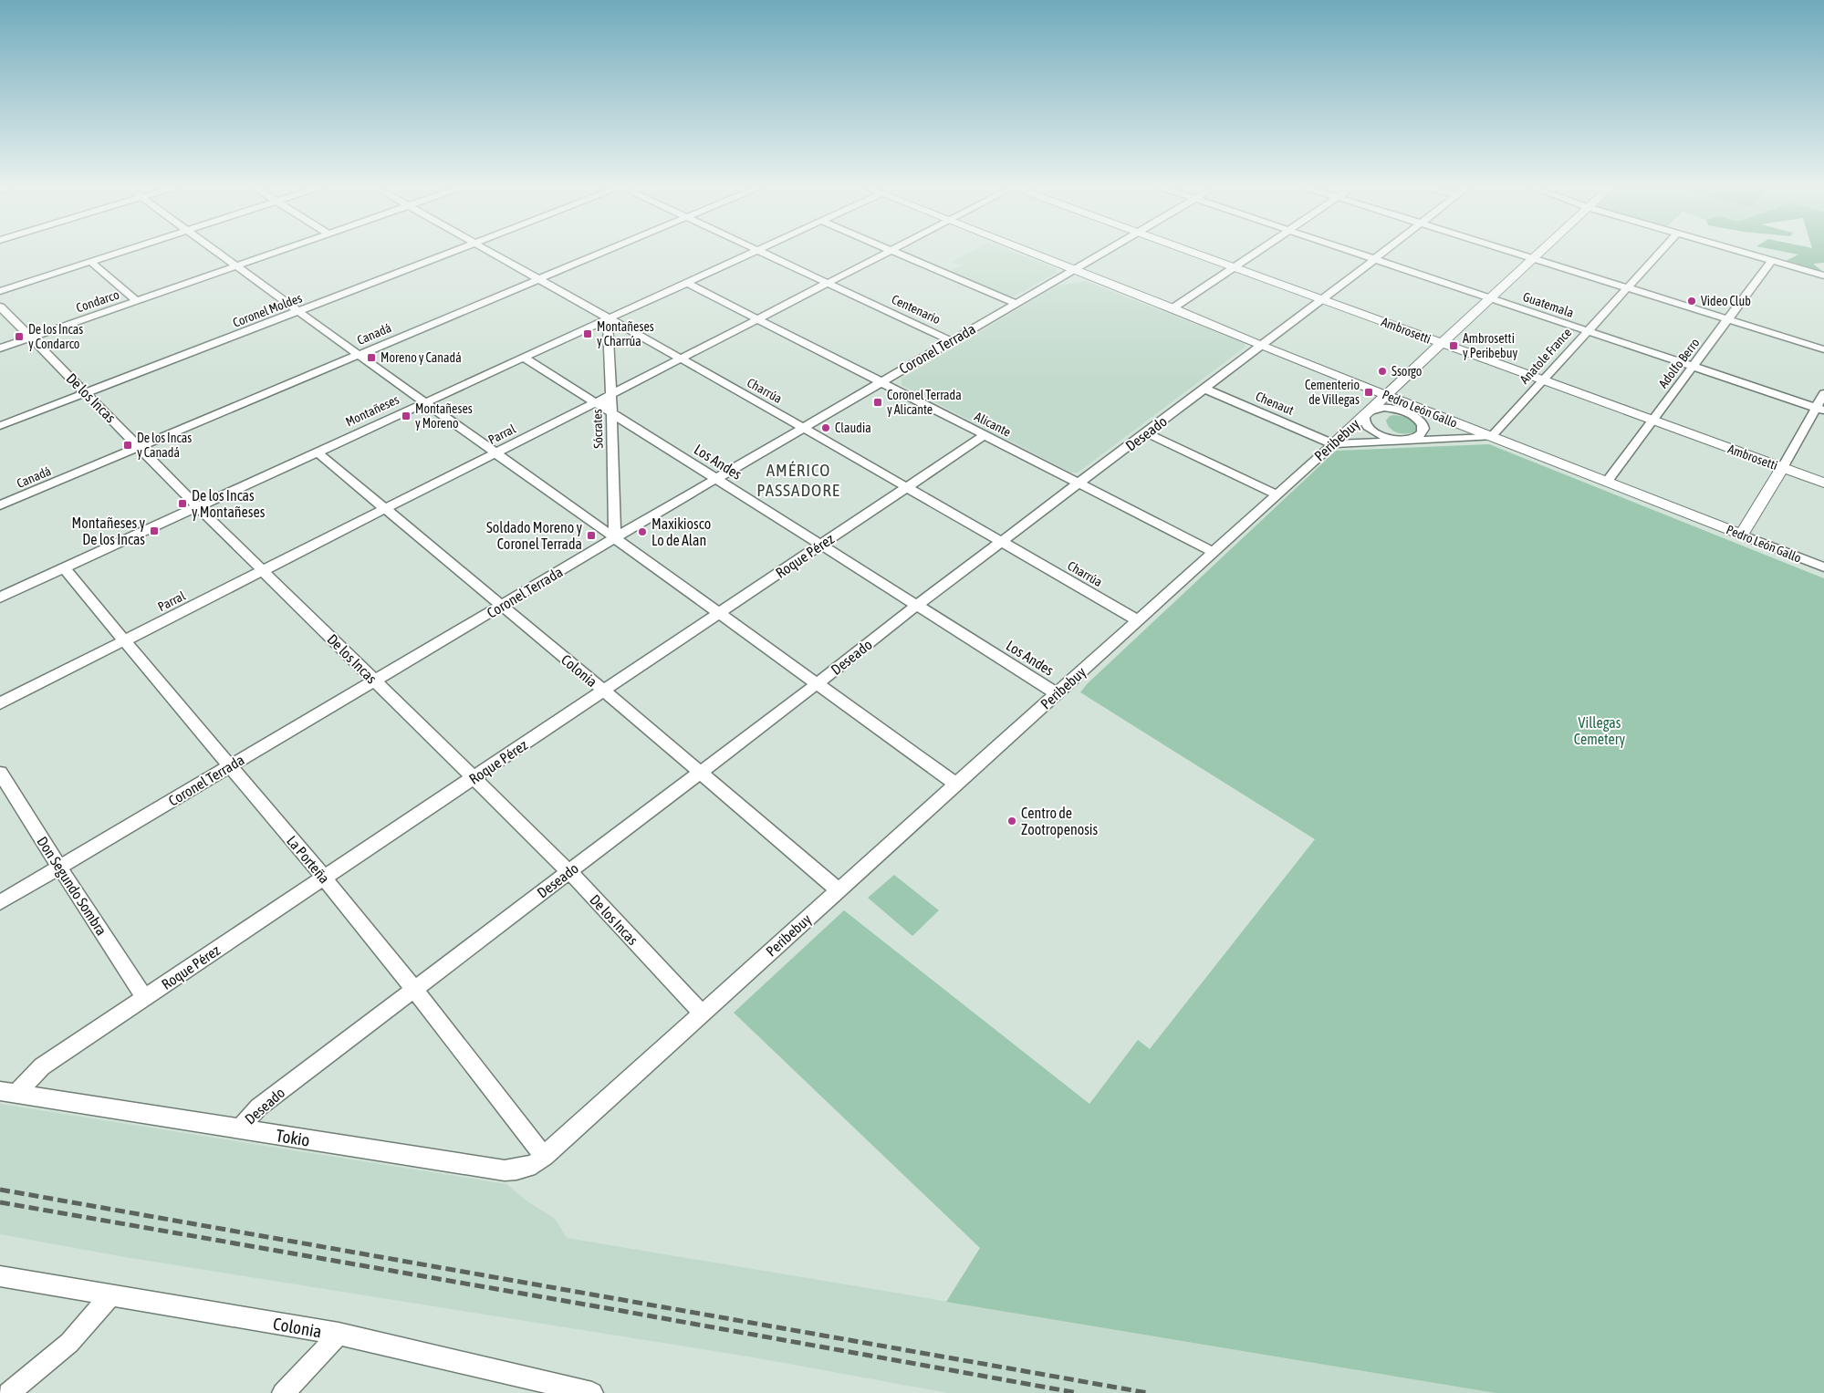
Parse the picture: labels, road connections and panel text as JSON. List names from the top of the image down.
{
  "streets": {
    "street": [
      "Condarco",
      "Guatemala",
      "Centenario",
      "Coronel Moldes",
      "Ambrosetti",
      "Canadá",
      "Coronel Terrada",
      "Anatole France",
      "Adolfo Berro",
      "Charrúa",
      "De los Incas",
      "Chenaut",
      "Pedro León Gallo",
      "Montañeses",
      "Alicante",
      "Sócrates",
      "Deseado",
      "Parral",
      "Peribebuy",
      "Los Andes",
      "Roque Pérez",
      "Colonia",
      "La Porteña",
      "Don Segundo Sombra",
      "Tokio"
    ]
  },
  "crossings": [
    ["Condarco", "De los Incas"],
    ["Guatemala", "Anatole France"],
    ["Guatemala", "Adolfo Berro"],
    ["Guatemala", "Deseado"],
    ["Guatemala", "Peribebuy"],
    ["Centenario", "Coronel Terrada"],
    ["Centenario", "Parral"],
    ["Coronel Moldes", "De los Incas"],
    ["Ambrosetti", "Anatole France"],
    ["Ambrosetti", "Adolfo Berro"],
    ["Ambrosetti", "Deseado"],
    ["Ambrosetti", "Peribebuy"],
    ["Canadá", "Charrúa"],
    ["Canadá", "De los Incas"],
    ["Coronel Terrada", "Charrúa"],
    ["Coronel Terrada", "De los Incas"],
    ["Coronel Terrada", "Pedro León Gallo"],
    ["Coronel Terrada", "Alicante"],
    ["Coronel Terrada", "Sócrates"],
    ["Coronel Terrada", "Los Andes"],
    ["Coronel Terrada", "Colonia"],
    ["Coronel Terrada", "La Porteña"],
    ["Coronel Terrada", "Don Segundo Sombra"],
    ["Anatole France", "Pedro León Gallo"],
    ["Adolfo Berro", "Pedro León Gallo"],
    ["Charrúa", "Montañeses"],
    ["Charrúa", "Sócrates"],
    ["Charrúa", "Deseado"],
    ["Charrúa", "Parral"],
    ["Charrúa", "Peribebuy"],
    ["Charrúa", "Roque Pérez"],
    ["De los Incas", "Montañeses"],
    ["De los Incas", "Deseado"],
    ["De los Incas", "Parral"],
    ["De los Incas", "Peribebuy"],
    ["De los Incas", "Roque Pérez"],
    ["Chenaut", "Deseado"],
    ["Chenaut", "Peribebuy"],
    ["Pedro León Gallo", "Deseado"],
    ["Pedro León Gallo", "Peribebuy"],
    ["Montañeses", "Alicante"],
    ["Montañeses", "Sócrates"],
    ["Montañeses", "Los Andes"],
    ["Montañeses", "Colonia"],
    ["Montañeses", "La Porteña"],
    ["Alicante", "Deseado"],
    ["Alicante", "Parral"],
    ["Alicante", "Peribebuy"],
    ["Alicante", "Roque Pérez"],
    ["Sócrates", "Parral"],
    ["Sócrates", "Los Andes"],
    ["Deseado", "Los Andes"],
    ["Deseado", "Colonia"],
    ["Deseado", "La Porteña"],
    ["Deseado", "Tokio"],
    ["Parral", "Los Andes"],
    ["Parral", "Colonia"],
    ["Parral", "La Porteña"],
    ["Peribebuy", "Los Andes"],
    ["Peribebuy", "Colonia"],
    ["Peribebuy", "La Porteña"],
    ["Peribebuy", "Tokio"],
    ["Los Andes", "Roque Pérez"],
    ["Roque Pérez", "Colonia"],
    ["Roque Pérez", "La Porteña"],
    ["Roque Pérez", "Don Segundo Sombra"],
    ["Roque Pérez", "Tokio"]
  ],
  "districts": ["AMÉRICO PASSADORE"],
  "parks": ["Villegas Cemetery"],
  "places": {
    "other": [
      "Video Club",
      "Ssorgo",
      "Claudia",
      "Maxikiosco Lo de Alan",
      "Centro de Zootropenosis"
    ],
    "transit": [
      "Montañeses y Charrúa",
      "De los Incas y Condarco",
      "Ambrosetti y Peribebuy",
      "Moreno y Canadá",
      "Cementerio de Villegas",
      "Coronel Terrada y Alicante",
      "Montañeses y Moreno",
      "De los Incas y Canadá",
      "De los Incas y Montañeses",
      "Montañeses y De los Incas",
      "Soldado Moreno y Coronel Terrada"
    ]
  }
}
